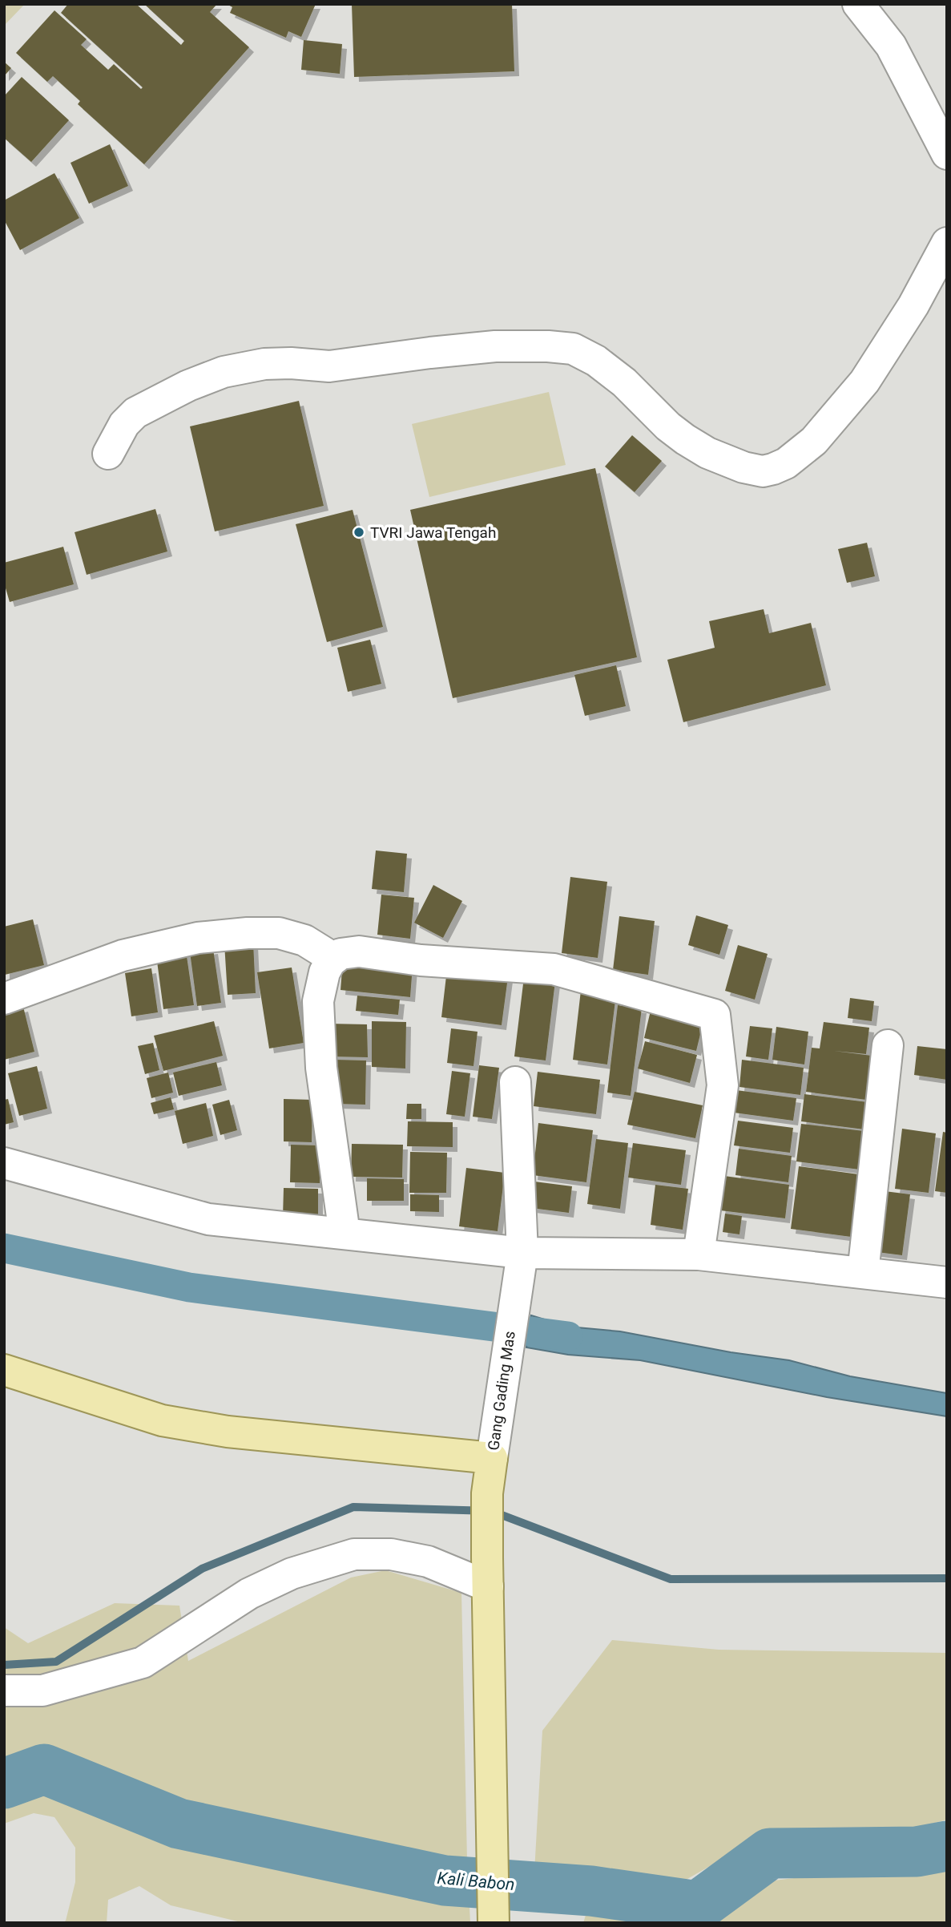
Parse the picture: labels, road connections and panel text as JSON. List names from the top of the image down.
{
  "streets": {
    "main road": ["Gang Gading Mas"]
  },
  "water": ["Kali Babon"],
  "places": ["TVRI Jawa Tengah"]
}
